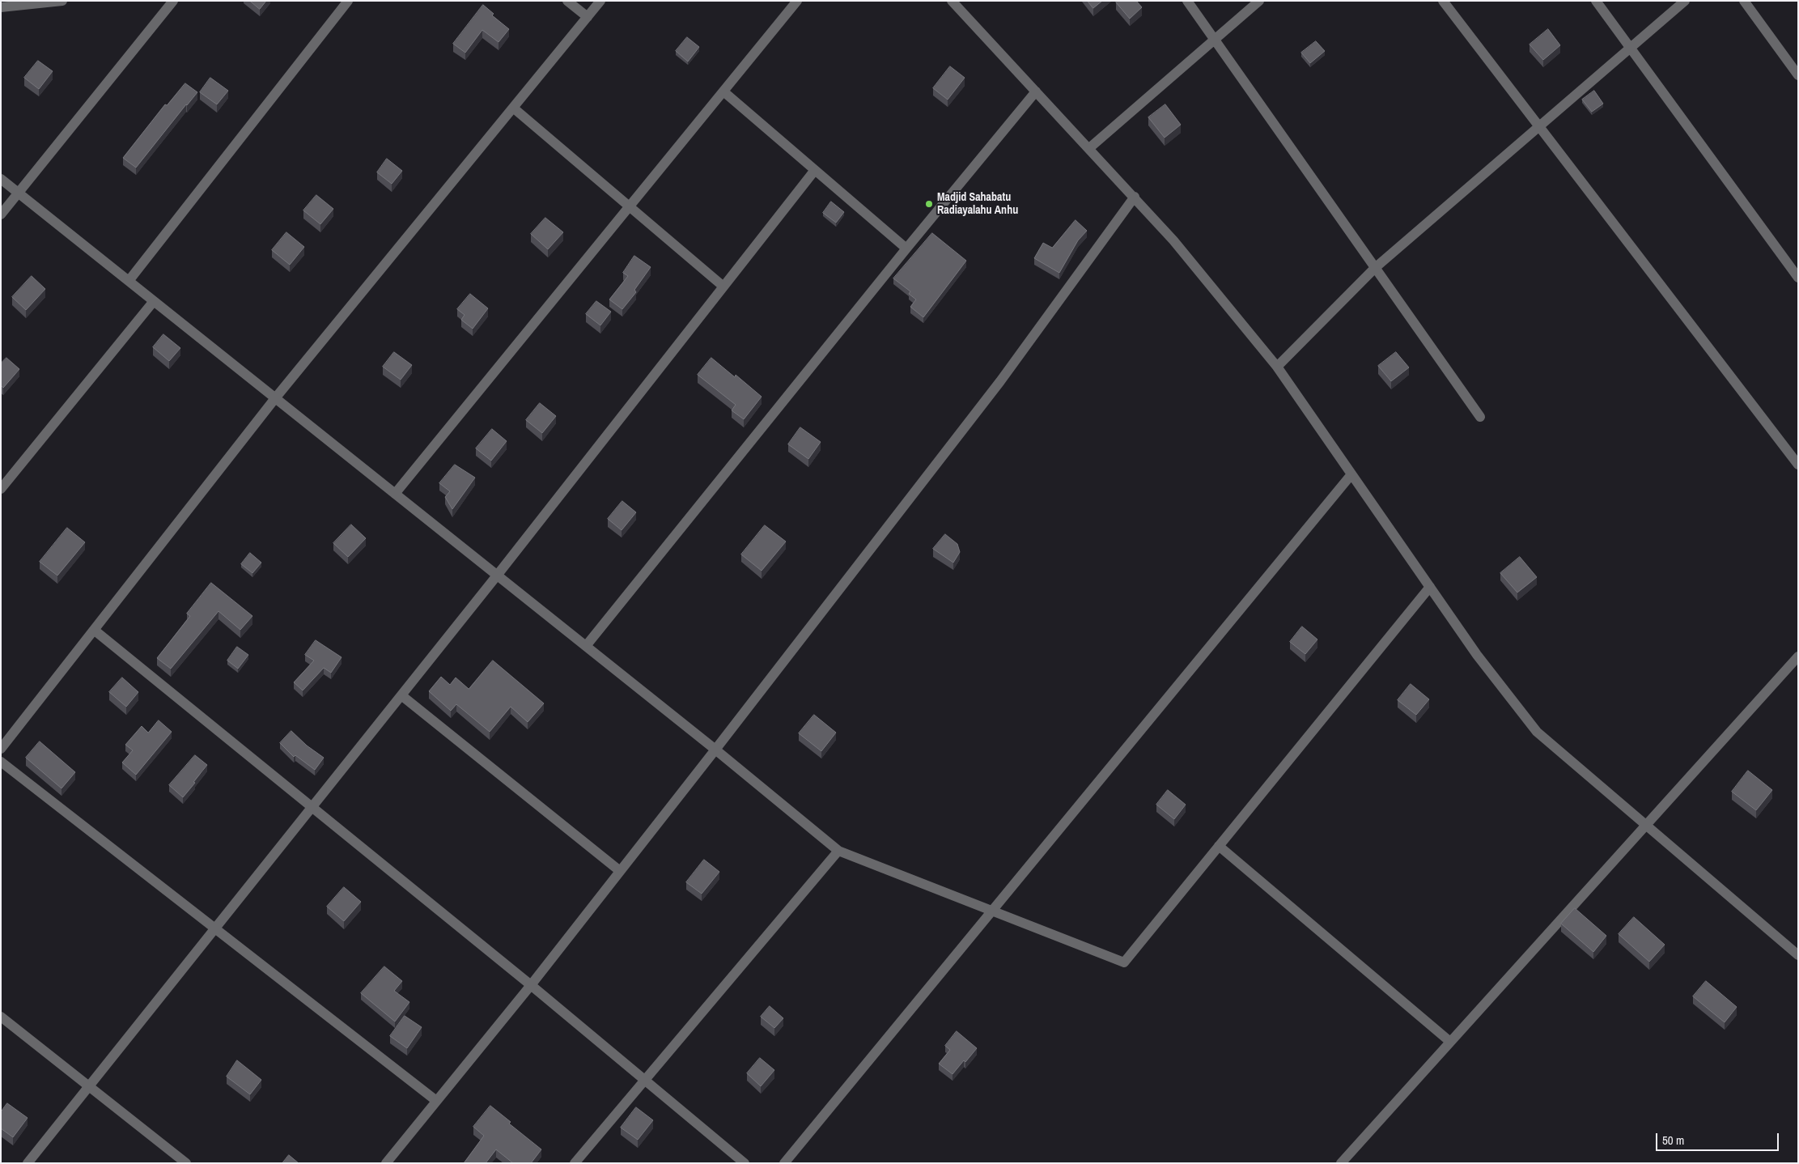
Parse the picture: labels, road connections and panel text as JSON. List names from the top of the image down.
{
  "places": ["Madjid Sahabatu Radiayalahu Anhu"],
  "scale_bar": "50 m"
}
